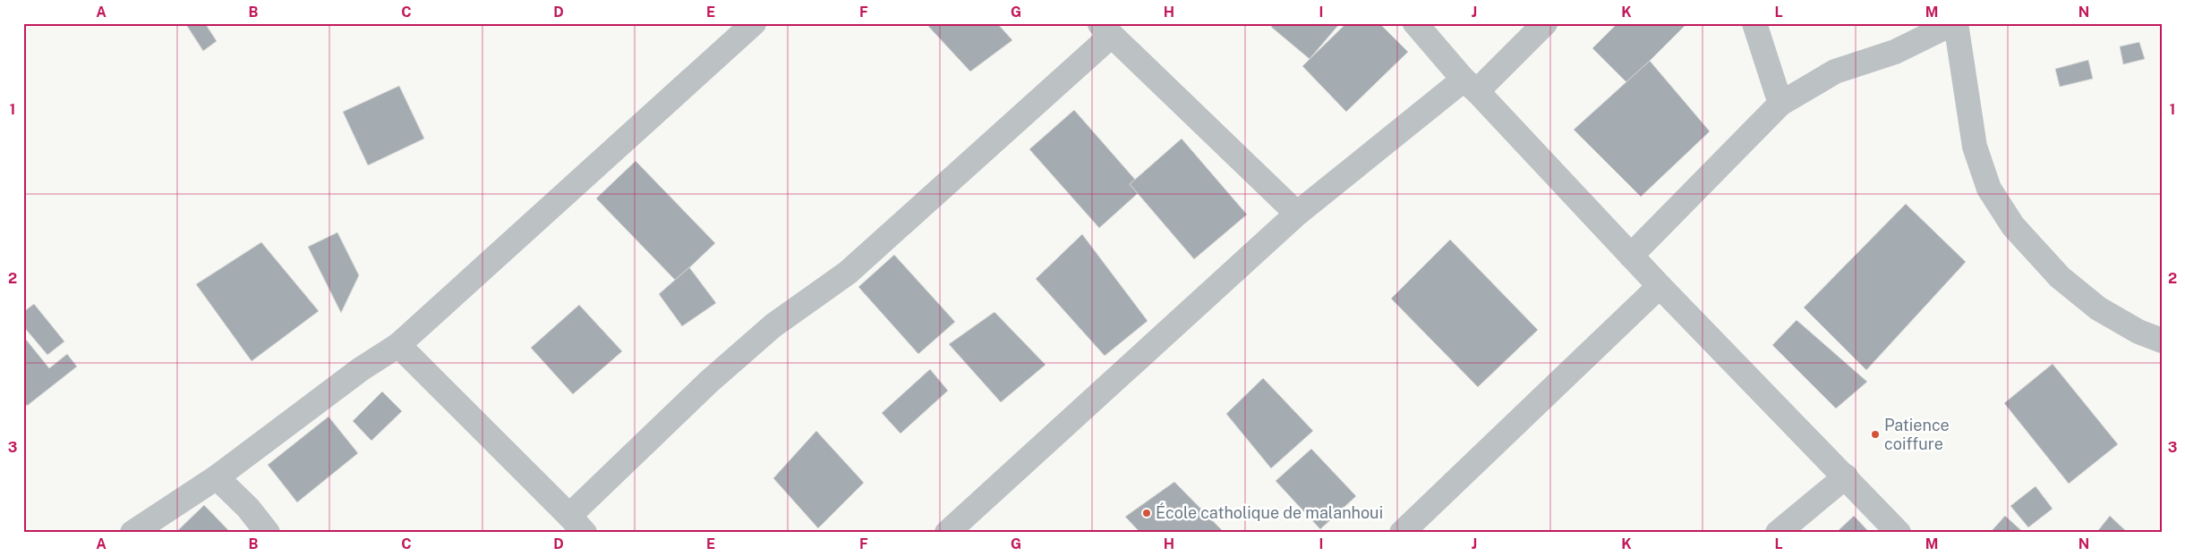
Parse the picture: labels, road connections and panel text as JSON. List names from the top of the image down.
{
  "places": ["Patience coiffure", "École catholique de malanhoui"],
  "grid": {
    "columns": [
      "A",
      "B",
      "C",
      "D",
      "E",
      "F",
      "G",
      "H",
      "I",
      "J",
      "K",
      "L",
      "M",
      "N"
    ],
    "rows": ["1", "2", "3"]
  }
}
